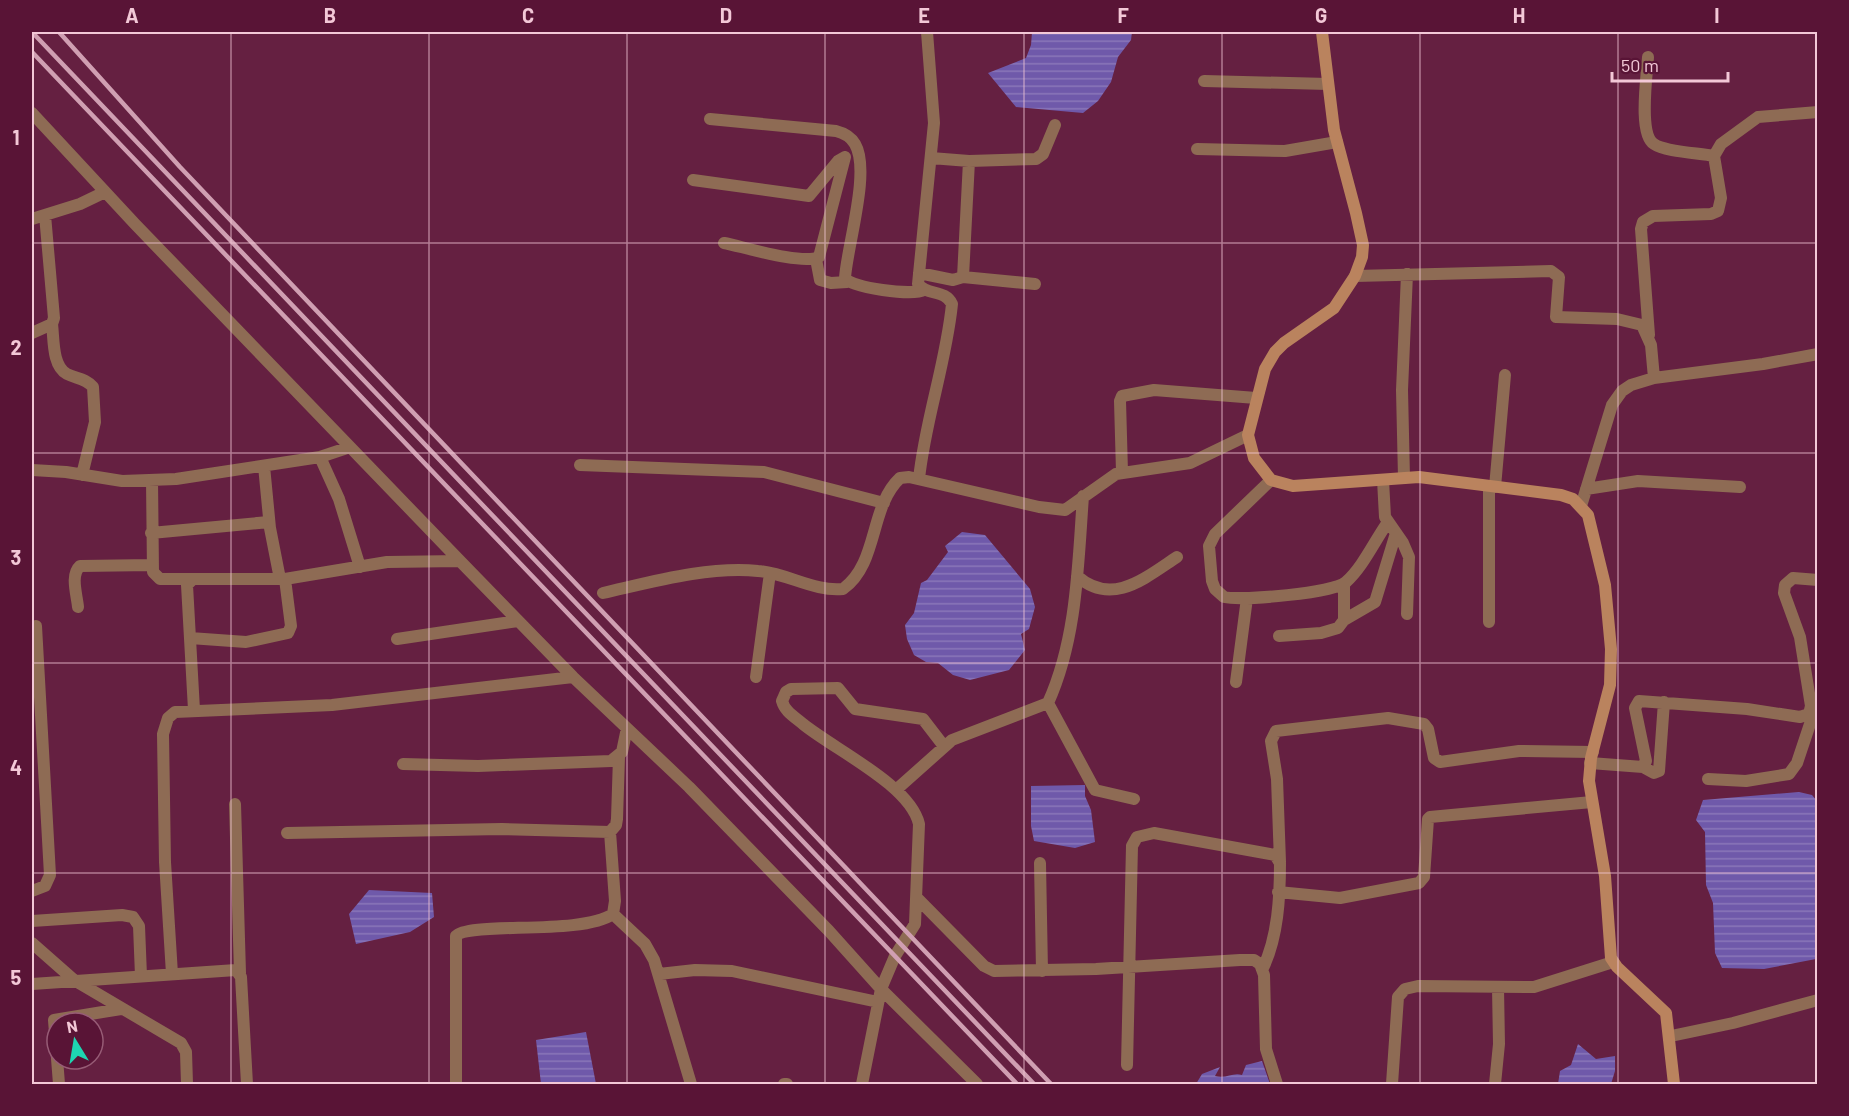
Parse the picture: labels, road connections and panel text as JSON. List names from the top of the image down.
{
  "scale_bar": "50 m",
  "north": "top",
  "grid": {
    "columns": [
      "A",
      "B",
      "C",
      "D",
      "E",
      "F",
      "G",
      "H",
      "I"
    ],
    "rows": [
      "1",
      "2",
      "3",
      "4",
      "5"
    ]
  }
}
